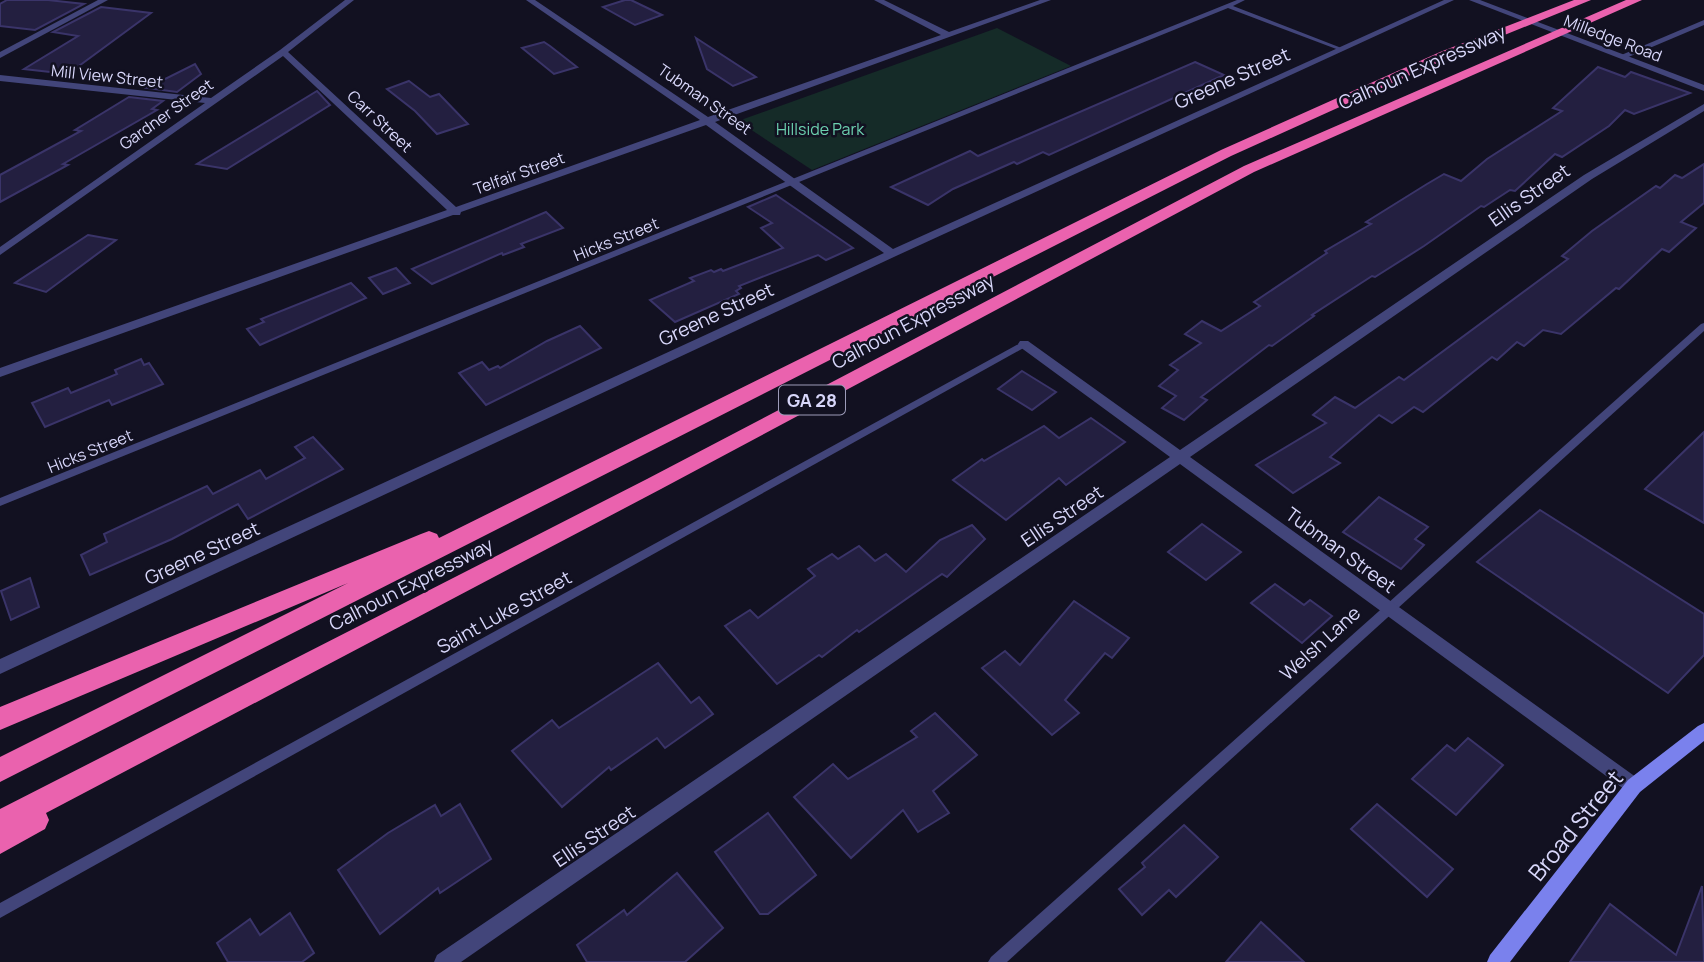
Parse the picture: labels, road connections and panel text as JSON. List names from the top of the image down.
{
  "streets": {
    "highway": ["Calhoun Expressway", "GA 28"],
    "main road": ["Broad Street"],
    "street": [
      "Milledge Road",
      "Mill View Street",
      "Greene Street",
      "Tubman Street",
      "Gardner Street",
      "Carr Street",
      "Telfair Street",
      "Ellis Street"
    ],
    "lane": ["Hicks Street", "Saint Luke Street", "Welsh Lane"]
  },
  "crossings": [
    ["Mill View Street", "Gardner Street"],
    ["Greene Street", "Tubman Street"],
    ["Tubman Street", "Telfair Street"],
    ["Tubman Street", "Ellis Street"],
    ["Tubman Street", "Hicks Street"],
    ["Tubman Street", "Saint Luke Street"],
    ["Tubman Street", "Welsh Lane"],
    ["Tubman Street", "Broad Street"],
    ["Gardner Street", "Carr Street"],
    ["Carr Street", "Telfair Street"]
  ],
  "parks": ["Hillside Park"]
}
